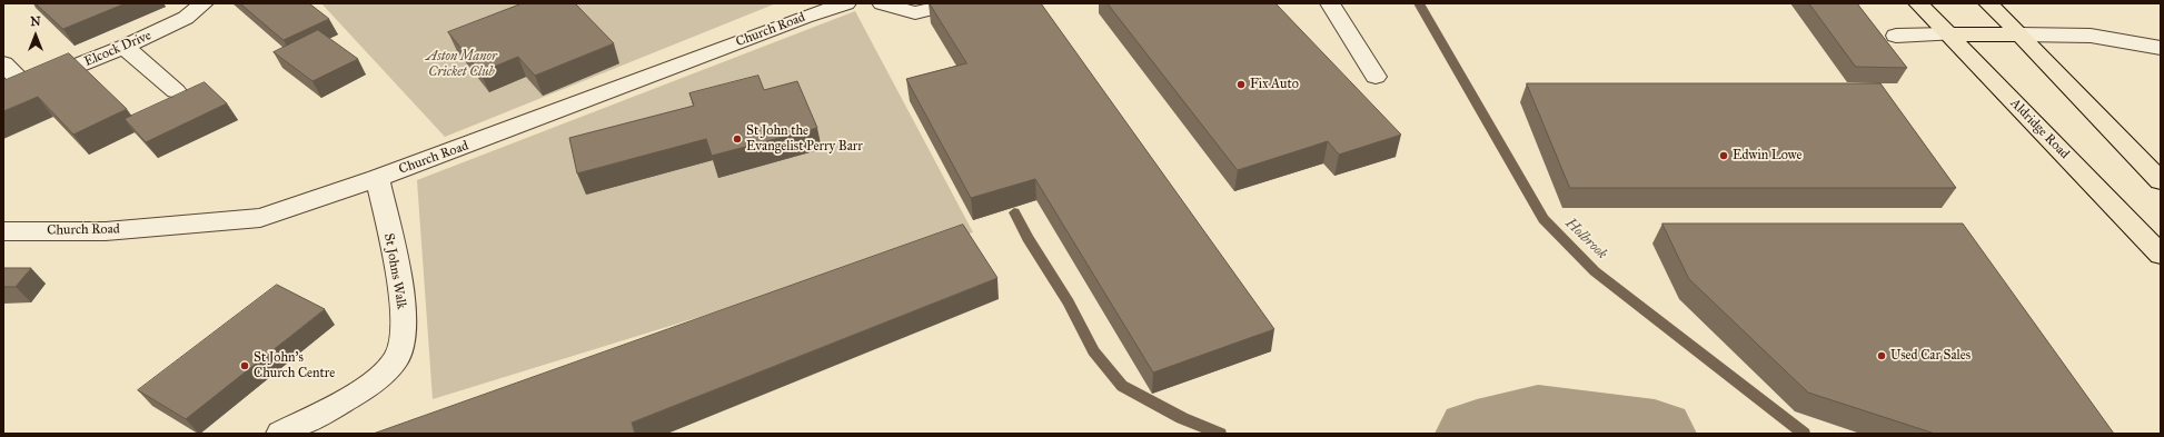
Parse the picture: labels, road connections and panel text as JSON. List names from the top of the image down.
{
  "streets": {
    "main road": ["Aldridge Road"],
    "street": ["Church Road", "Elcock Drive", "St Johns Walk"]
  },
  "crossings": [
    ["Church Road", "St Johns Walk"]
  ],
  "water": ["Holbrook"],
  "parks": ["Aston Manor Cricket Club"],
  "places": [
    "Fix Auto",
    "St John the Evangelist Perry Barr",
    "Edwin Lowe",
    "Used Car Sales",
    "St John's Church Centre"
  ],
  "north": "top"
}
